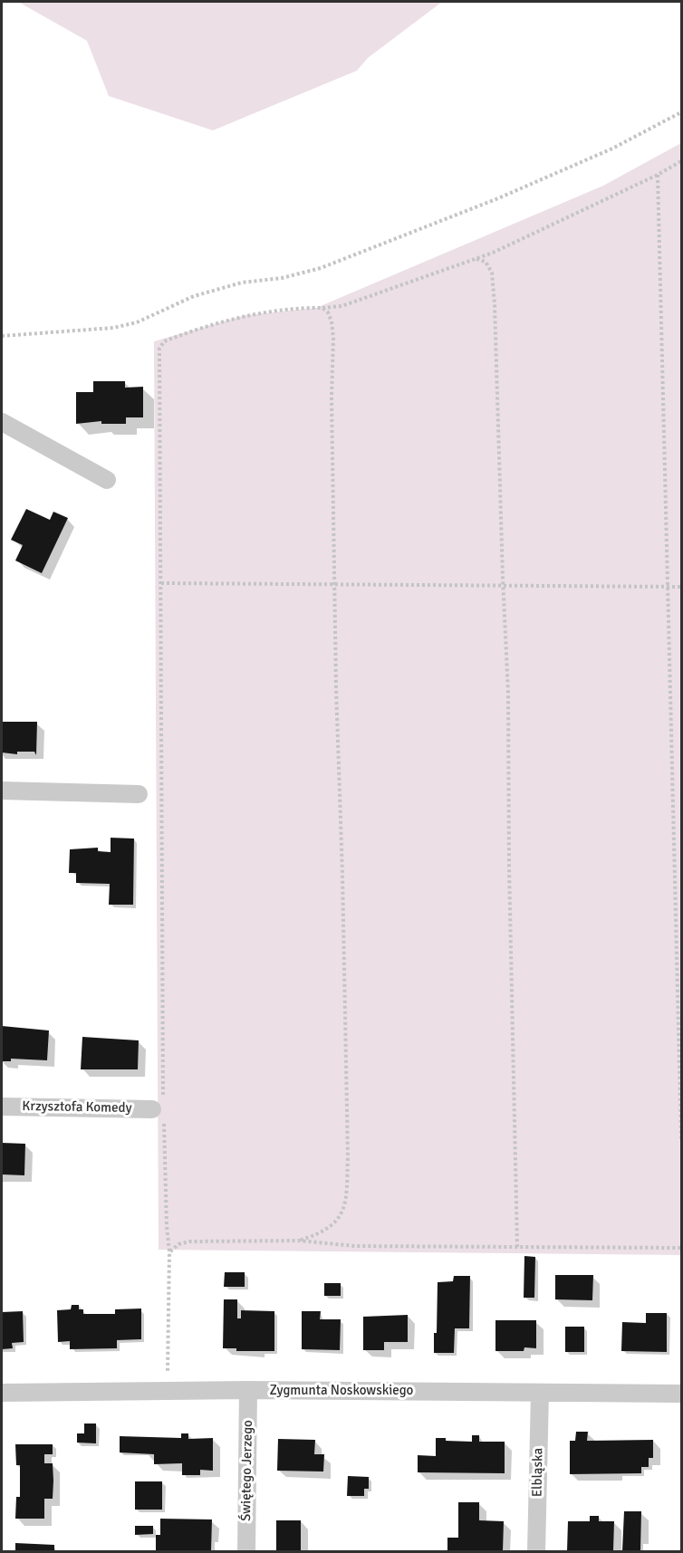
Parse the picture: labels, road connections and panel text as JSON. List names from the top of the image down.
{
  "streets": {
    "street": [
      "Krzysztofa Komedy",
      "Zygmunta Noskowskiego",
      "Świętego Jerzego",
      "Elbląska"
    ]
  },
  "crossings": [
    ["Zygmunta Noskowskiego", "Świętego Jerzego"],
    ["Zygmunta Noskowskiego", "Elbląska"]
  ]
}
